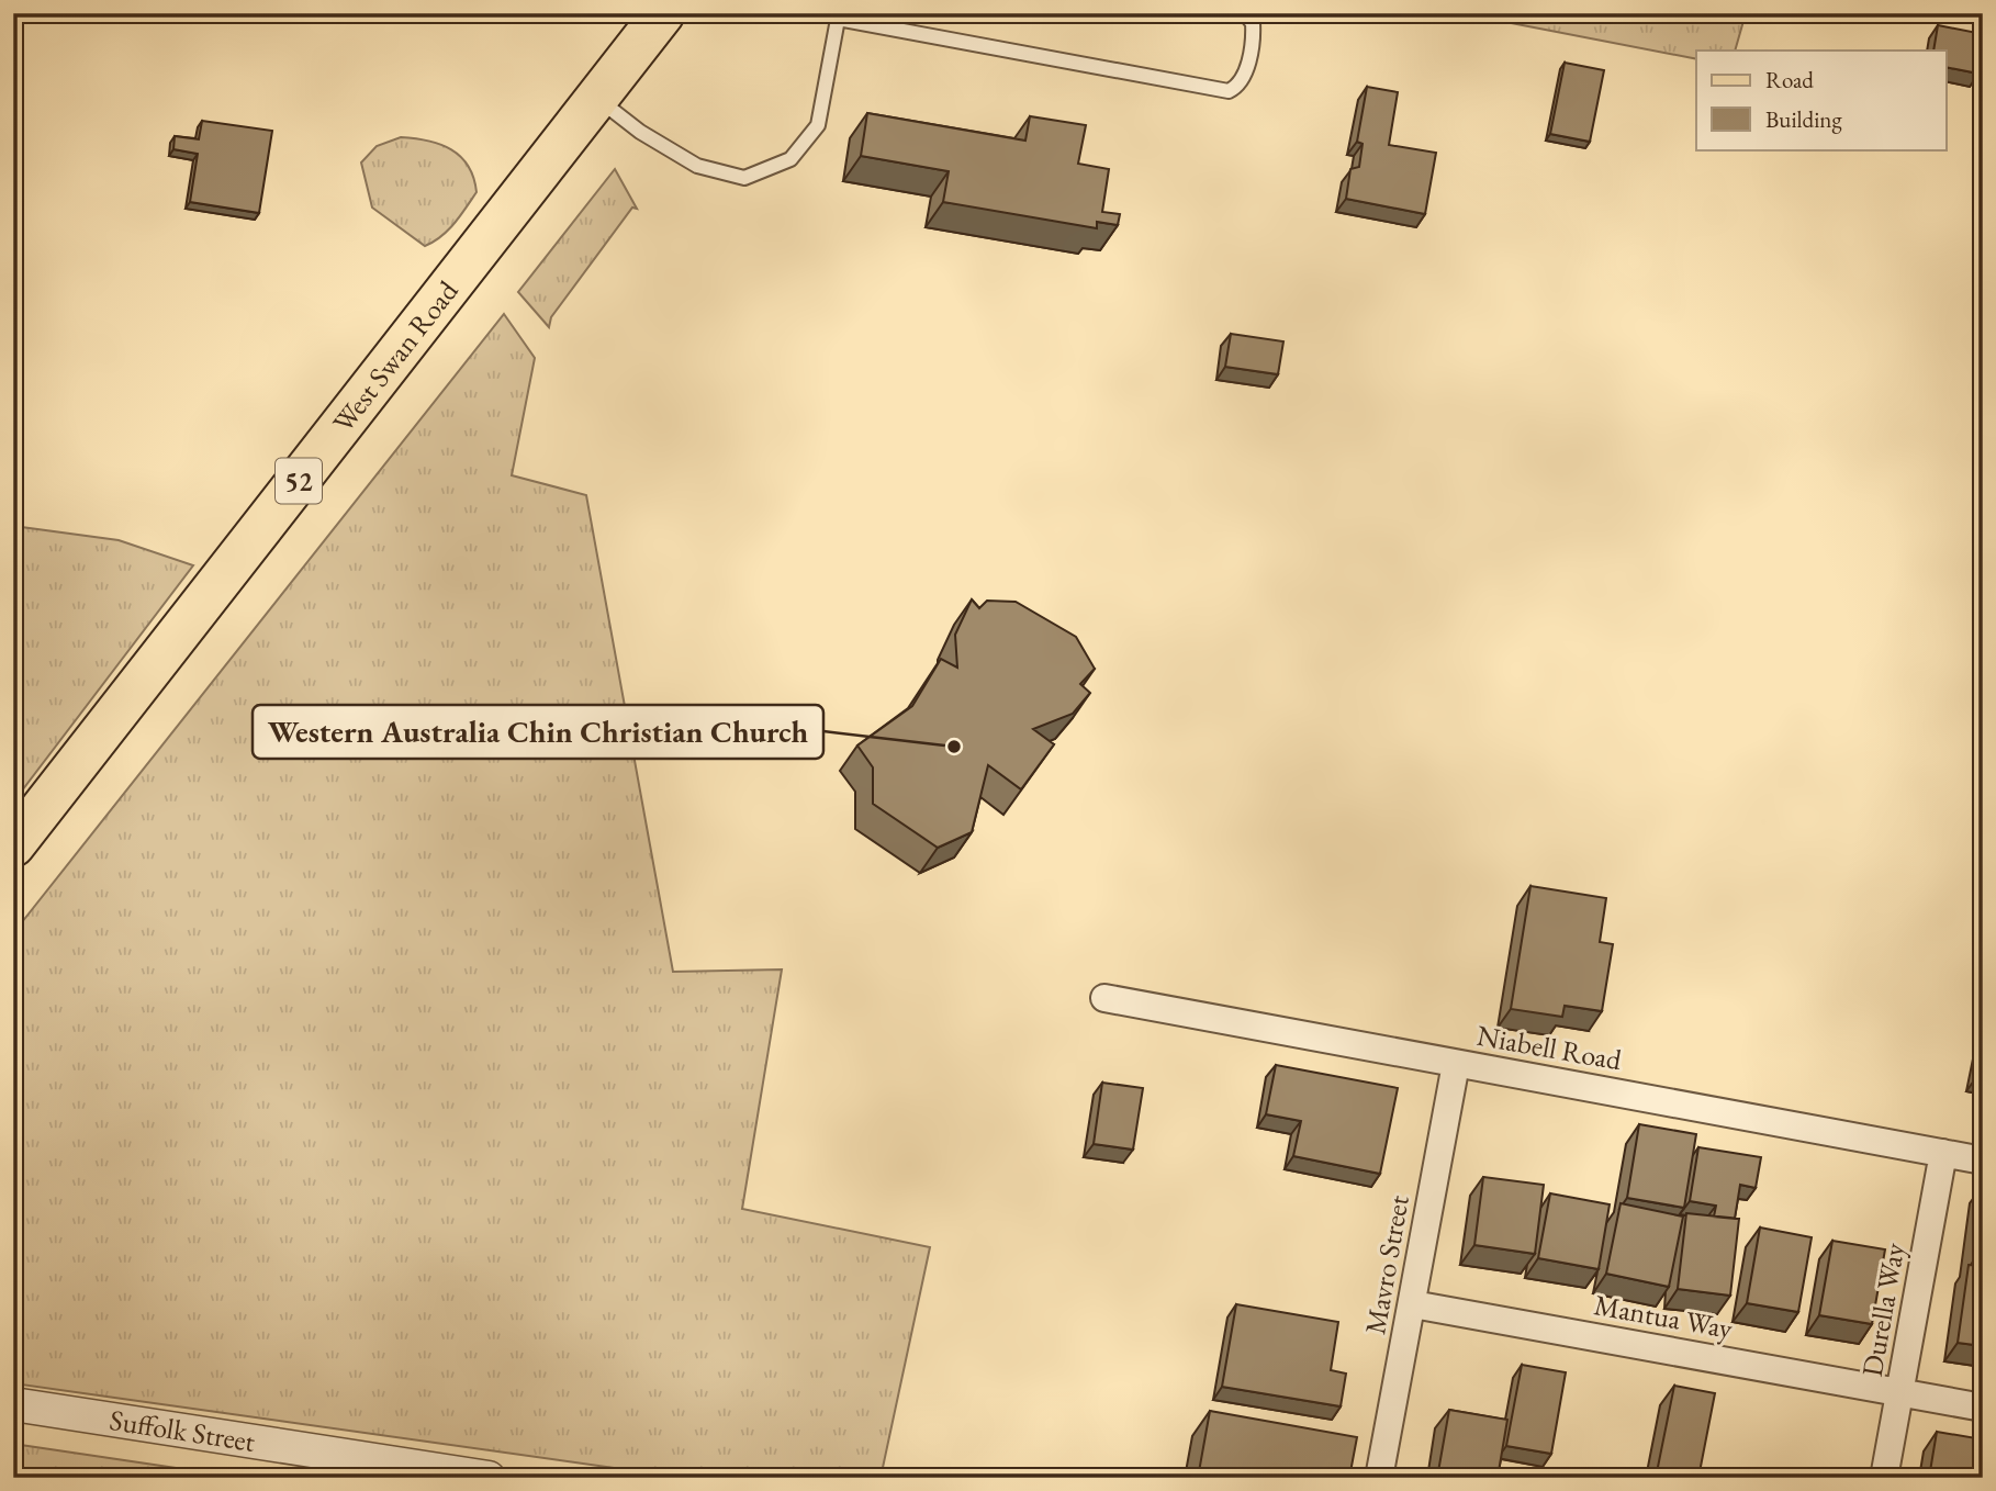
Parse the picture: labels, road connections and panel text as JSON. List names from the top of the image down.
{
  "streets": {
    "main road": ["West Swan Road", "52"],
    "street": [
      "Niabell Road",
      "Mavro Street",
      "Durella Way",
      "Mantua Way",
      "Suffolk Street"
    ]
  },
  "crossings": [
    ["Niabell Road", "Mavro Street"],
    ["Niabell Road", "Durella Way"],
    ["Mavro Street", "Mantua Way"],
    ["Durella Way", "Mantua Way"]
  ],
  "places": ["Western Australia Chin Christian Church"],
  "legend": ["Road", "Building"]
}
